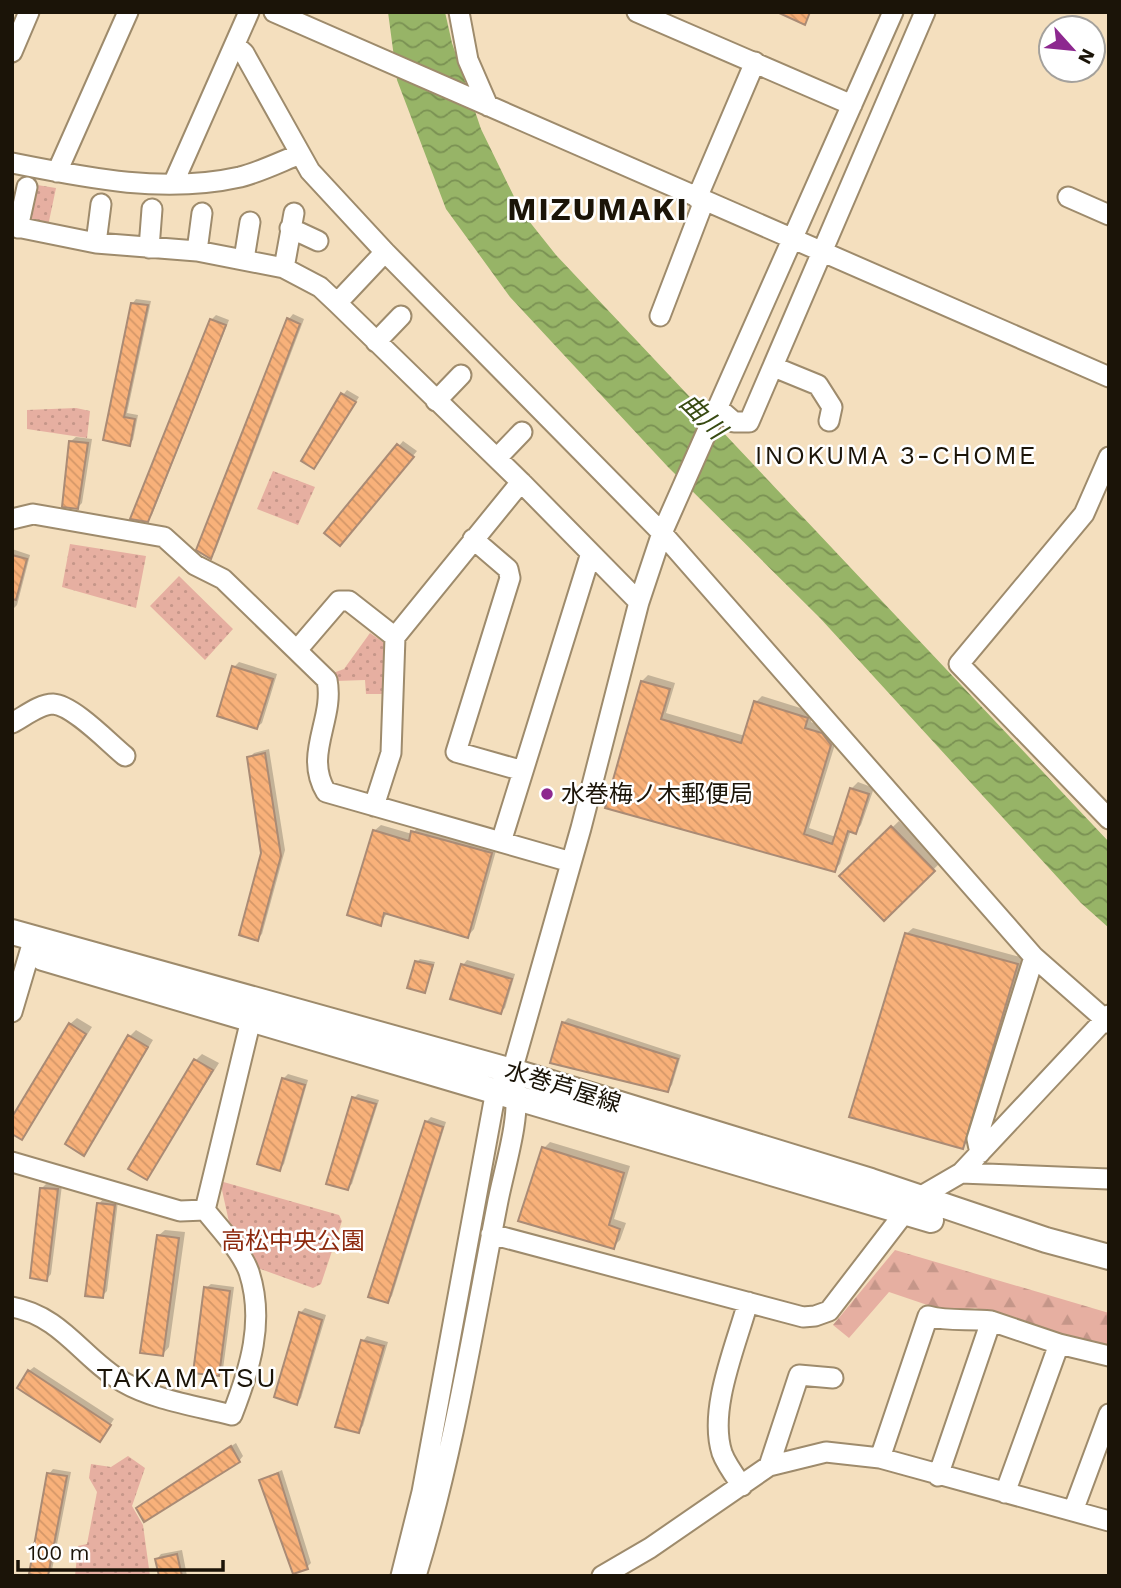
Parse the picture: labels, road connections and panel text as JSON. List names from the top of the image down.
{
  "streets": {
    "main road": ["水巻芦屋線"]
  },
  "districts": ["MIZUMAKI", "INOKUMA 3-CHOME", "TAKAMATSU"],
  "water": ["曲川"],
  "parks": ["高松中央公園"],
  "places": ["水巻梅ノ木郵便局"],
  "scale_bar": "100 m",
  "north": "bottom right"
}
